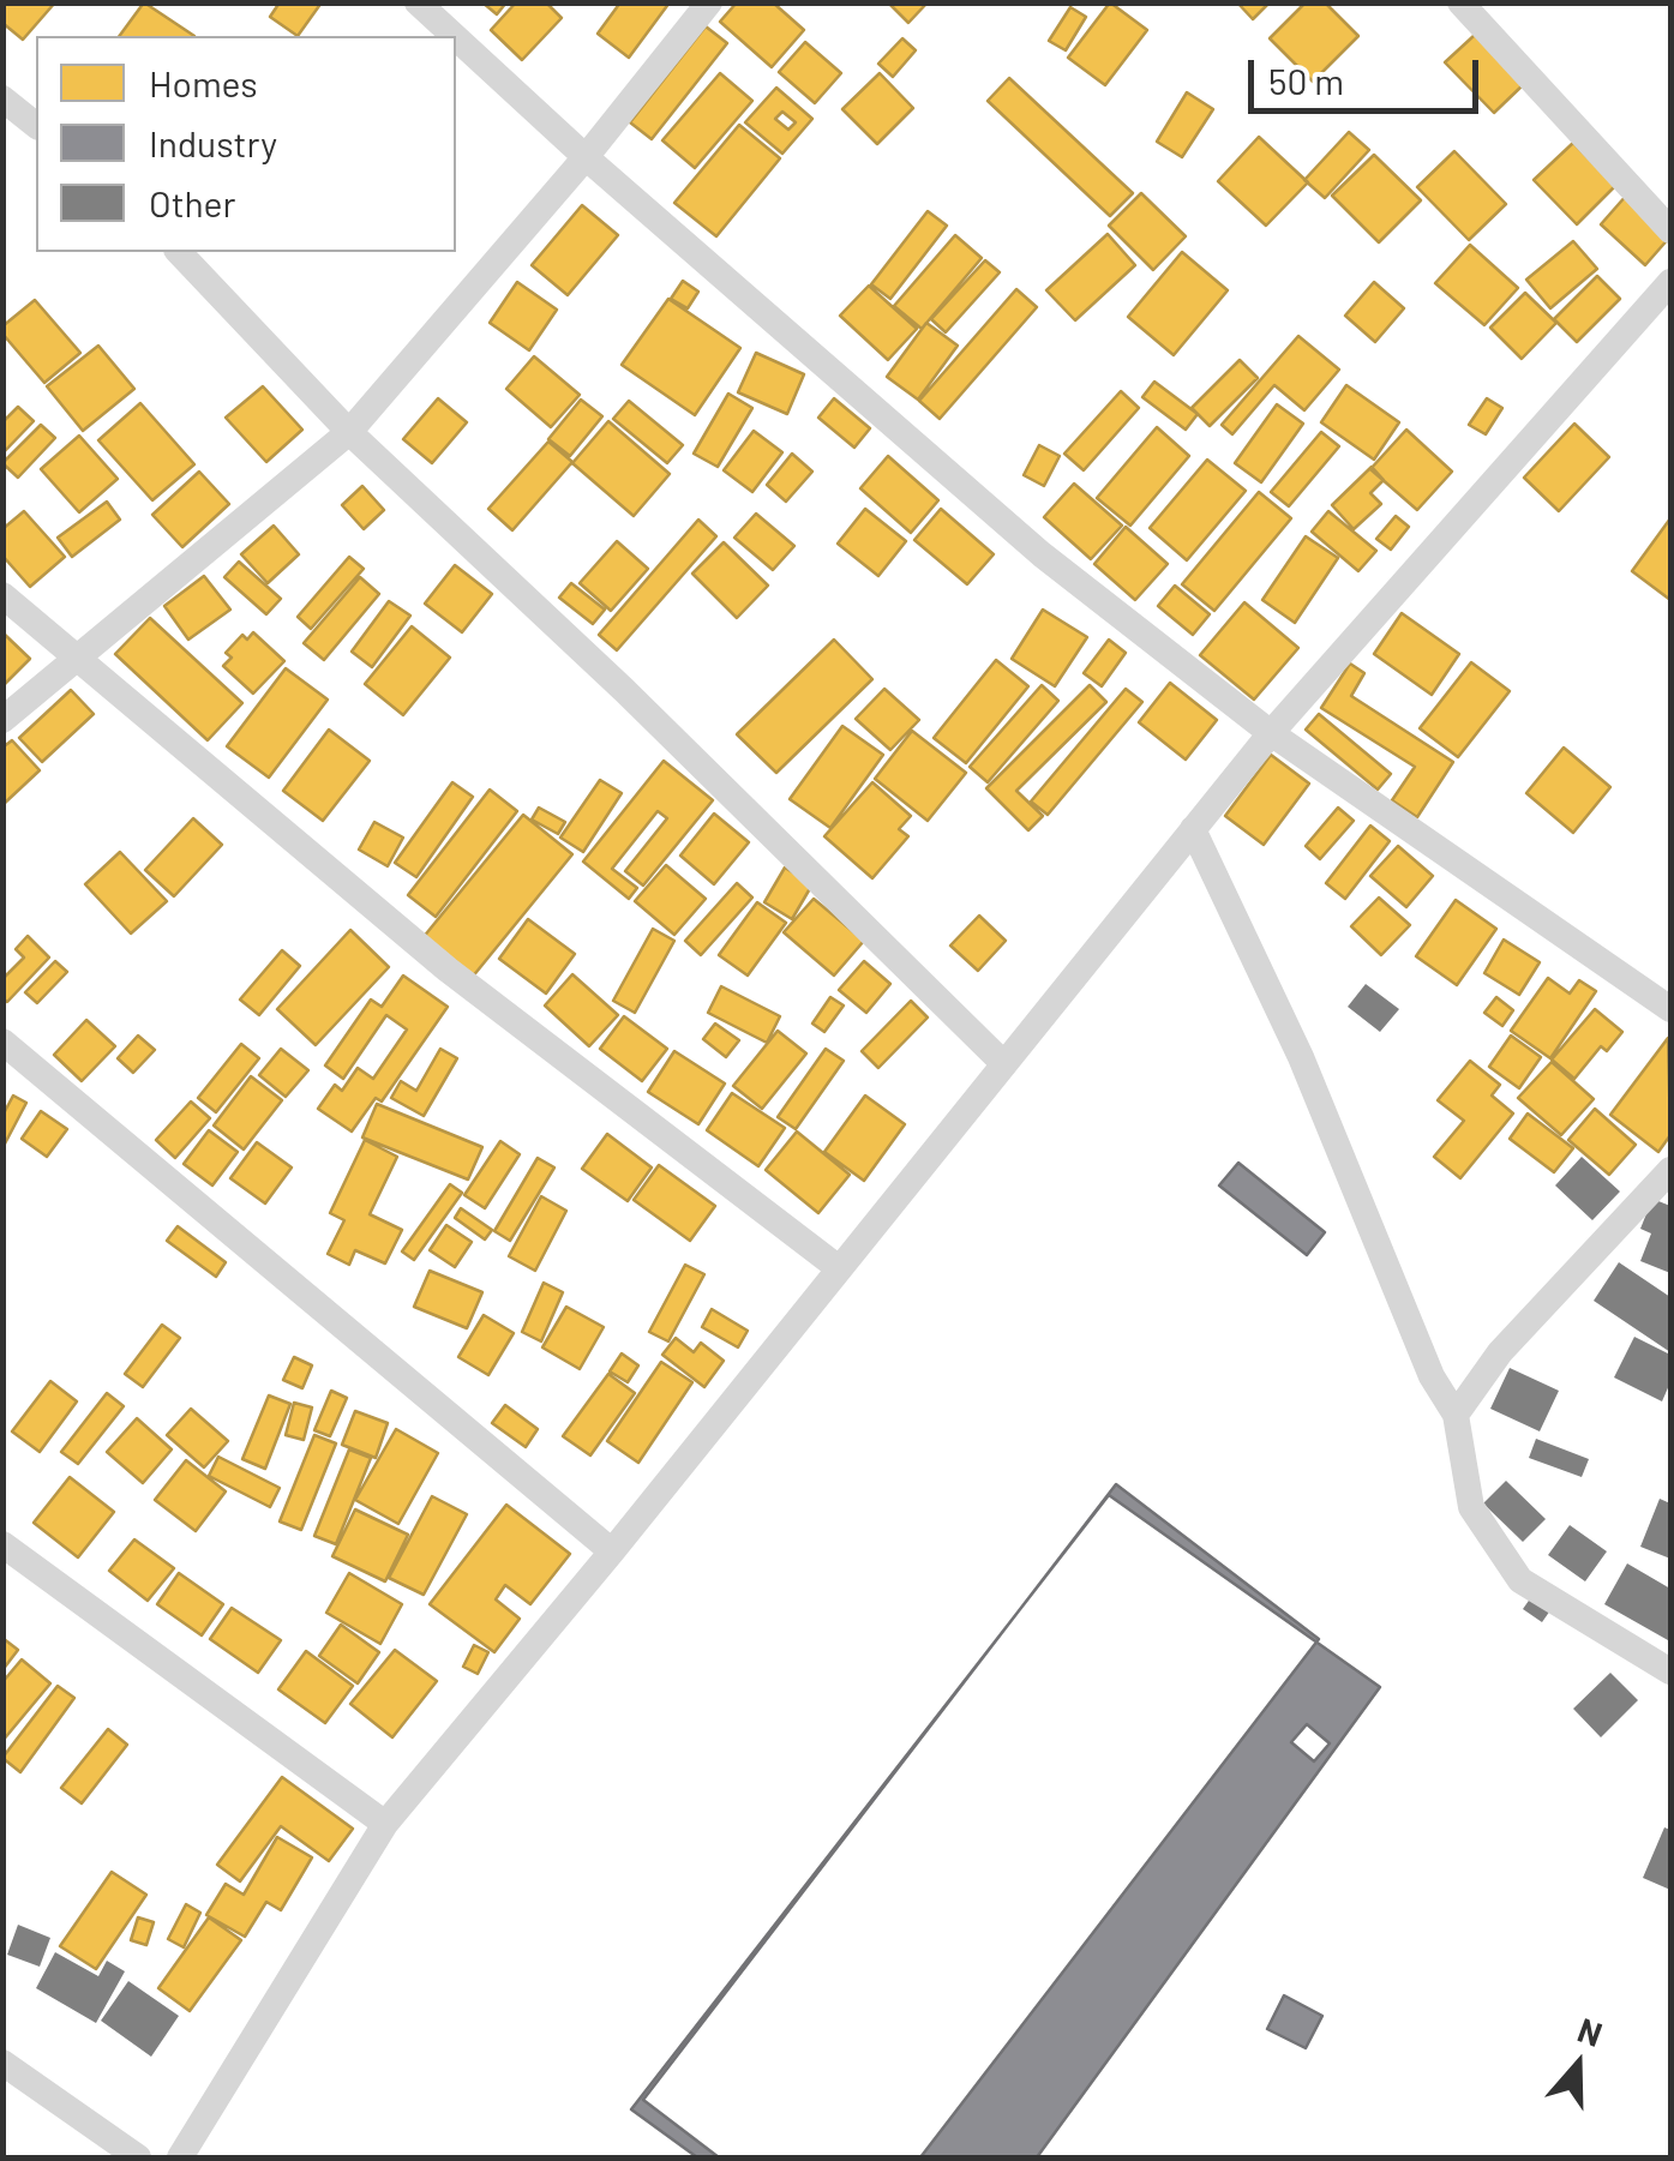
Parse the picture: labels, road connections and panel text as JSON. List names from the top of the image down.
{
  "legend": ["Homes", "Industry", "Other"],
  "scale_bar": "50 m",
  "north": "top"
}
